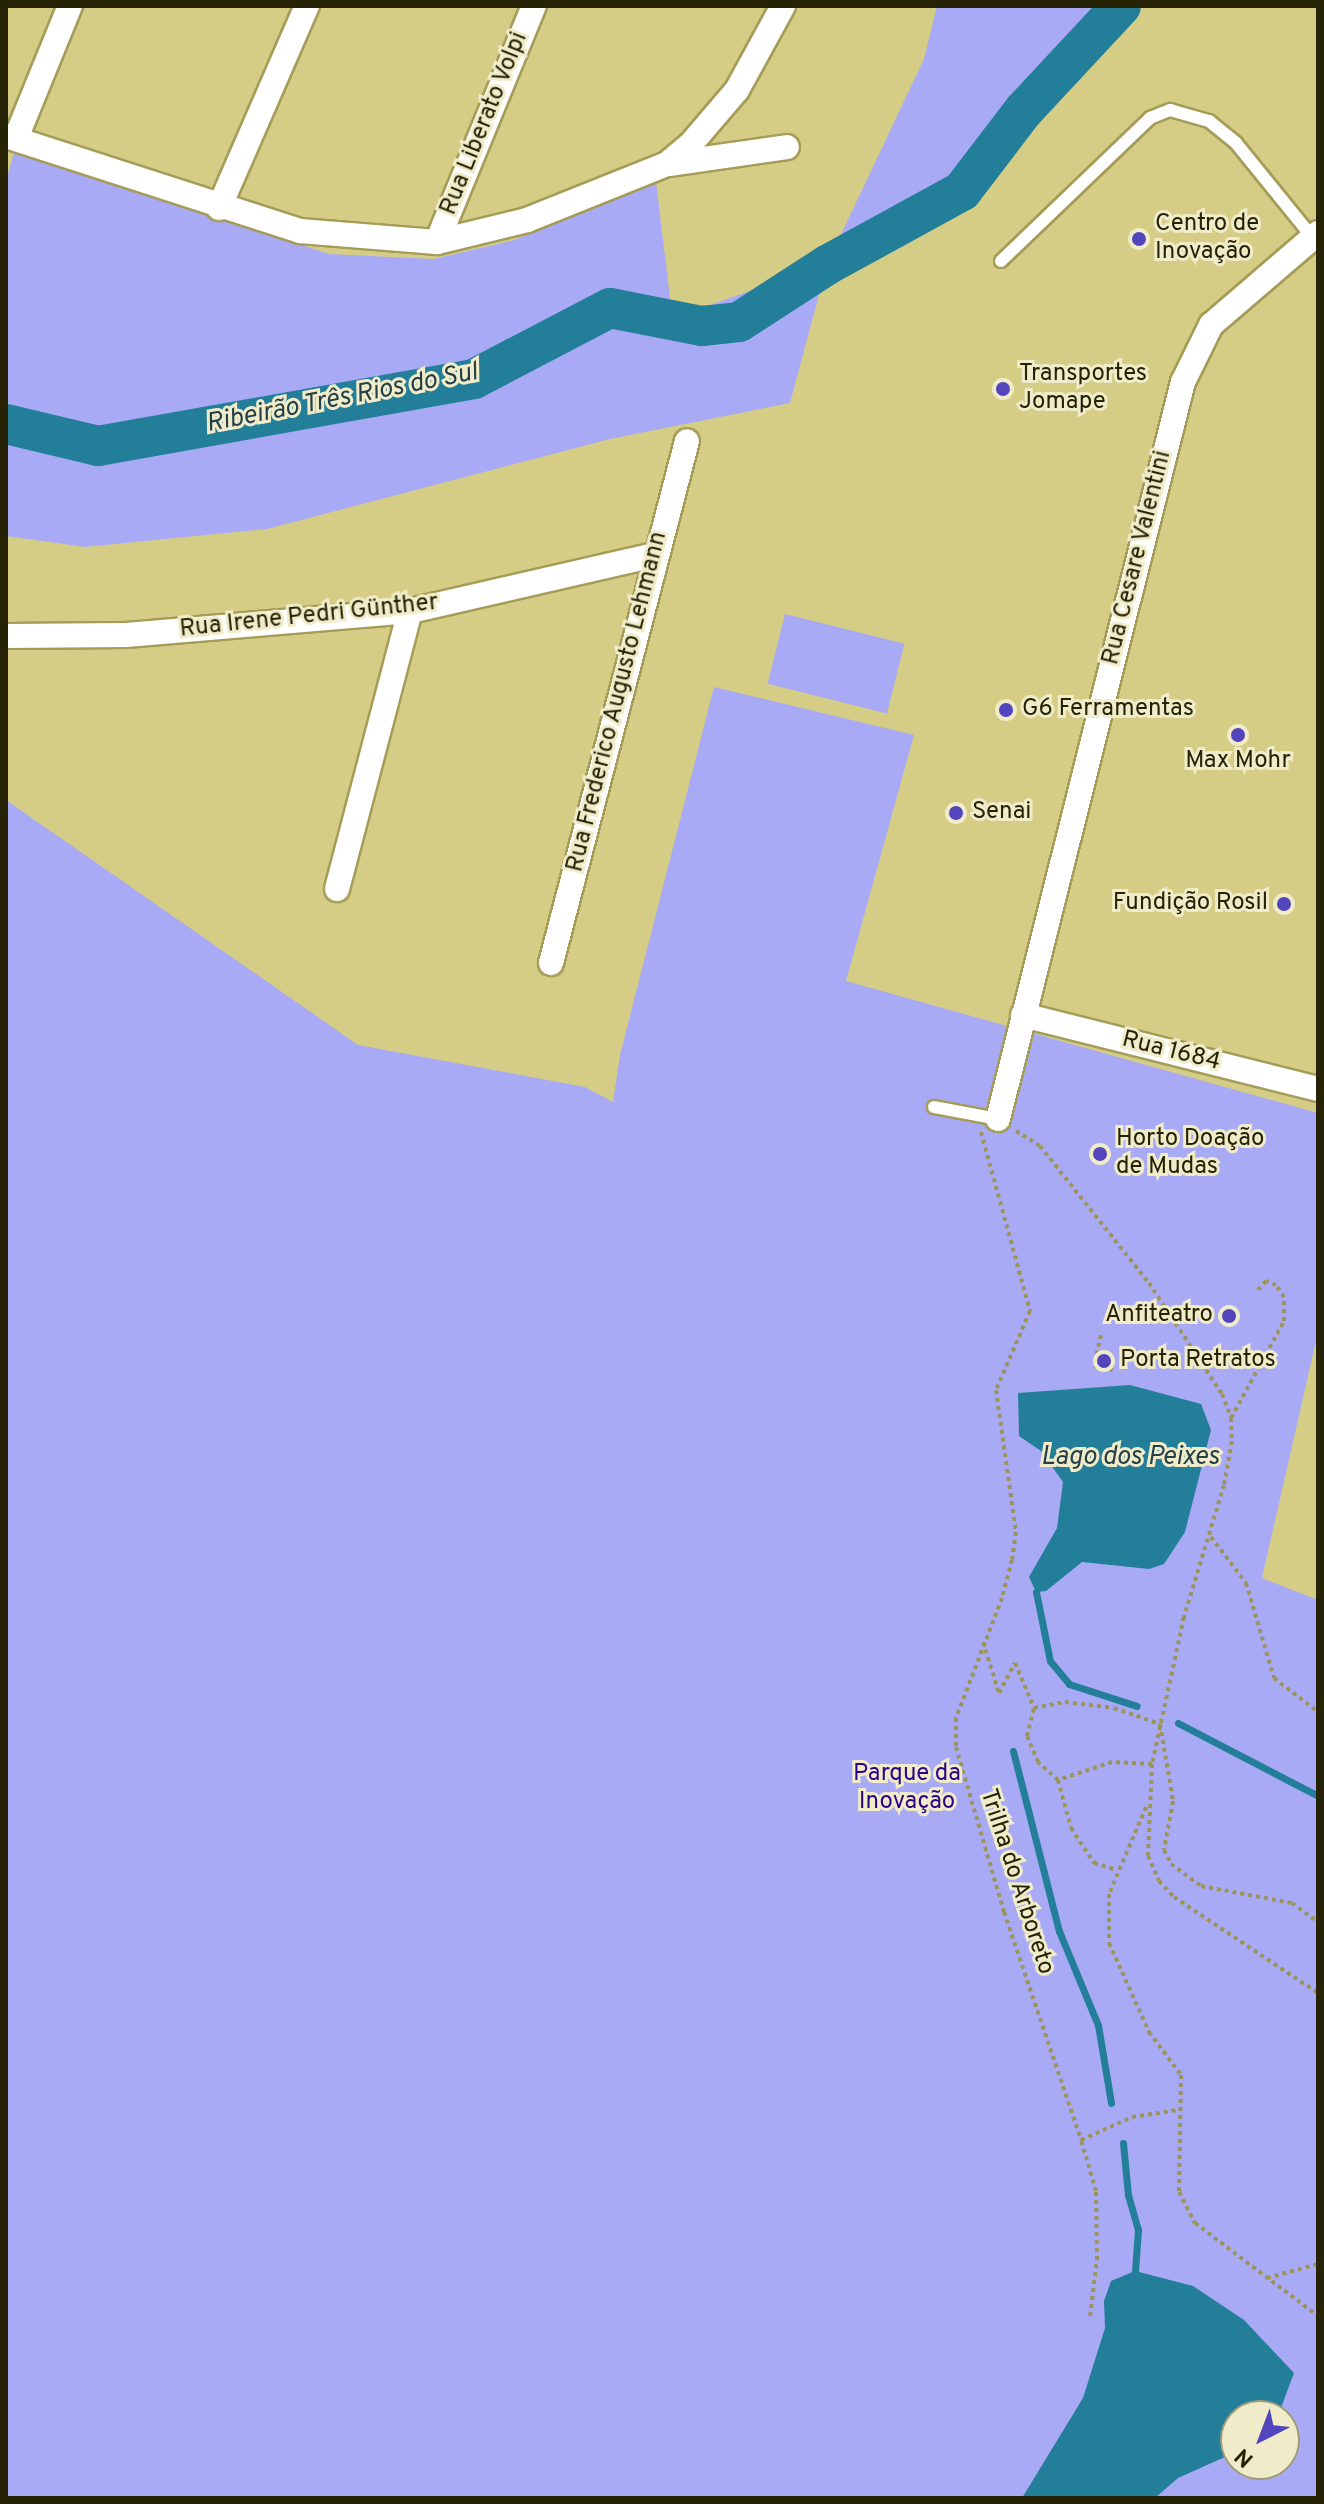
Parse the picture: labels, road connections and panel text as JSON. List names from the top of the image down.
{
  "streets": {
    "street": [
      "Rua Liberato Volpi",
      "Rua Cesare Valentini",
      "Rua Irene Pedri Günther",
      "Rua Frederico Augusto Lehmann",
      "Rua 1684"
    ],
    "path": ["Trilha do Arboreto"]
  },
  "crossings": [
    ["Rua Cesare Valentini", "Rua 1684"],
    ["Rua Cesare Valentini", "Trilha do Arboreto"],
    ["Rua Irene Pedri Günther", "Rua Frederico Augusto Lehmann"]
  ],
  "water": ["Ribeirão Três Rios do Sul", "Lago dos Peixes"],
  "parks": ["Parque da Inovação"],
  "places": [
    "Centro de Inovação",
    "Transportes Jomape",
    "G6 Ferramentas",
    "Max Mohr",
    "Senai",
    "Fundição Rosil",
    "Horto Doação de Mudas",
    "Anfiteatro",
    "Porta Retratos"
  ],
  "north": "bottom left"
}
